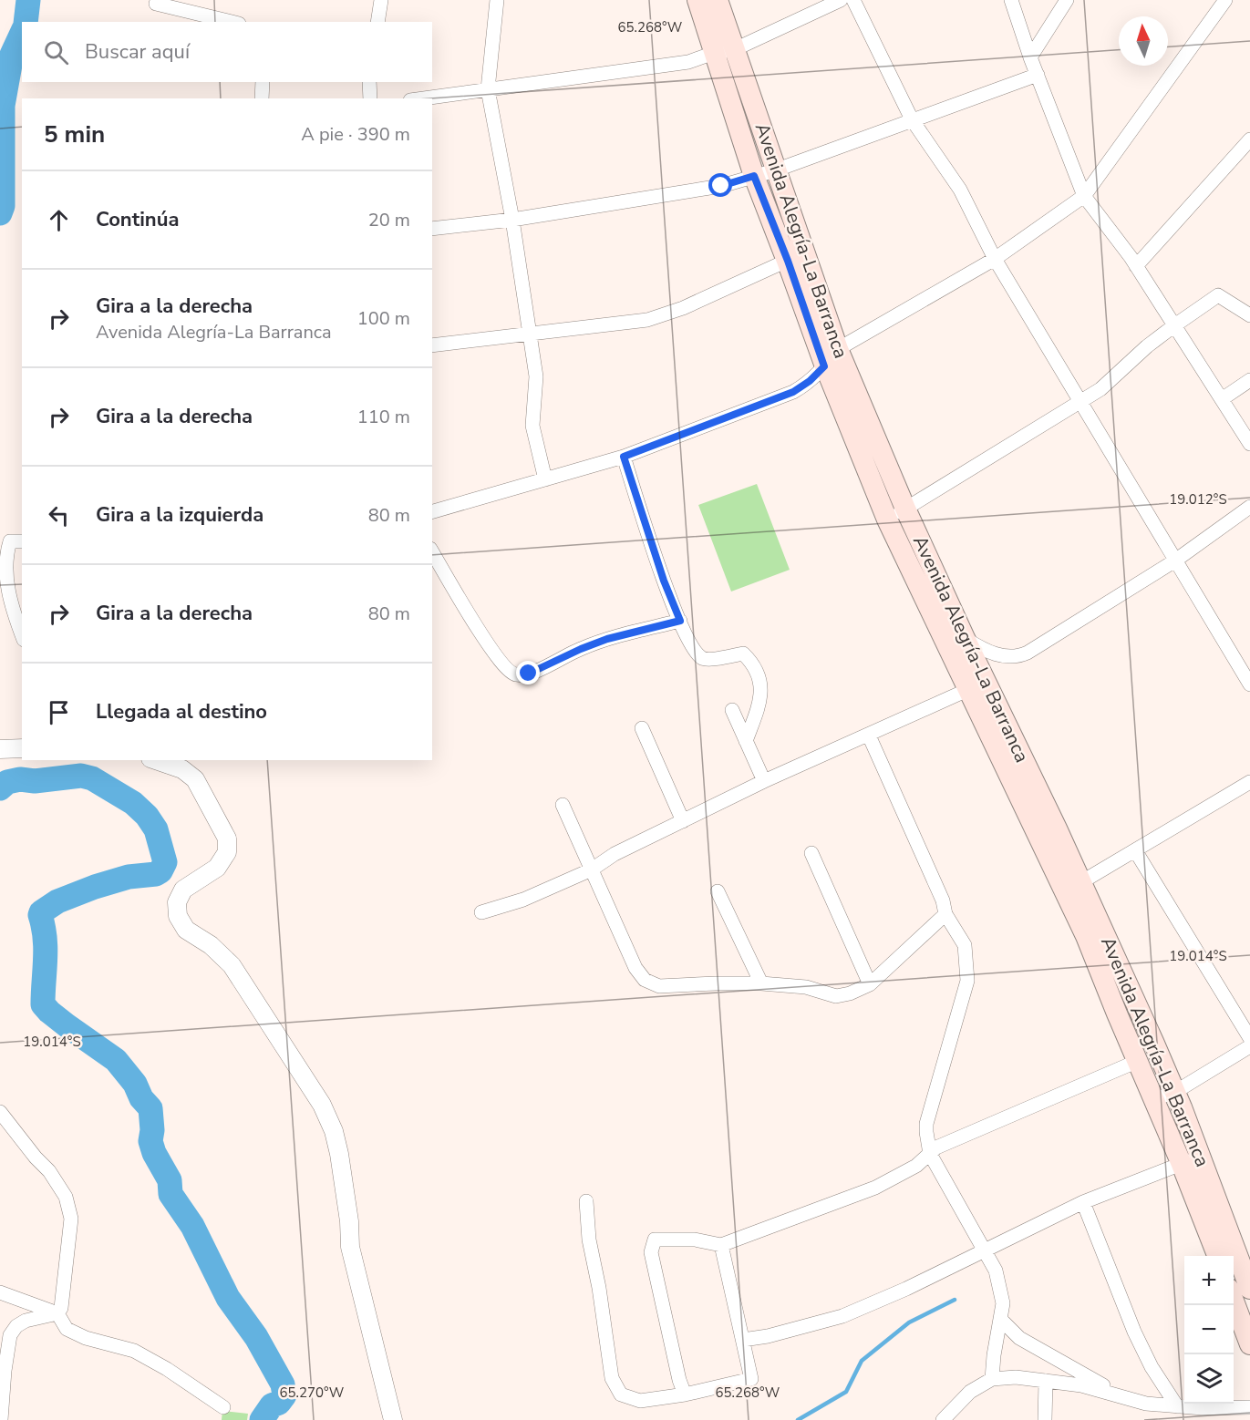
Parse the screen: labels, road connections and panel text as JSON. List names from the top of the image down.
{
  "streets": {
    "main road": ["Avenida Alegría-La Barranca"]
  },
  "north": "top",
  "page": {
    "search": "Buscar aquí",
    "heading": ["5 min", "A pie · 390 m"],
    "list": [
      ["Continúa", "20 m"],
      ["Gira a la derecha", "Avenida Alegría-La Barranca", "100 m"],
      ["Gira a la derecha", "110 m"],
      ["Gira a la izquierda", "80 m"],
      ["Gira a la derecha", "80 m"],
      "Llegada al destino"
    ],
    "map_buttons": ["+", "−"]
  },
  "coordinates": [
    "65.268°W",
    "19.012°S",
    "19.014°S",
    "65.270°W"
  ]
}
